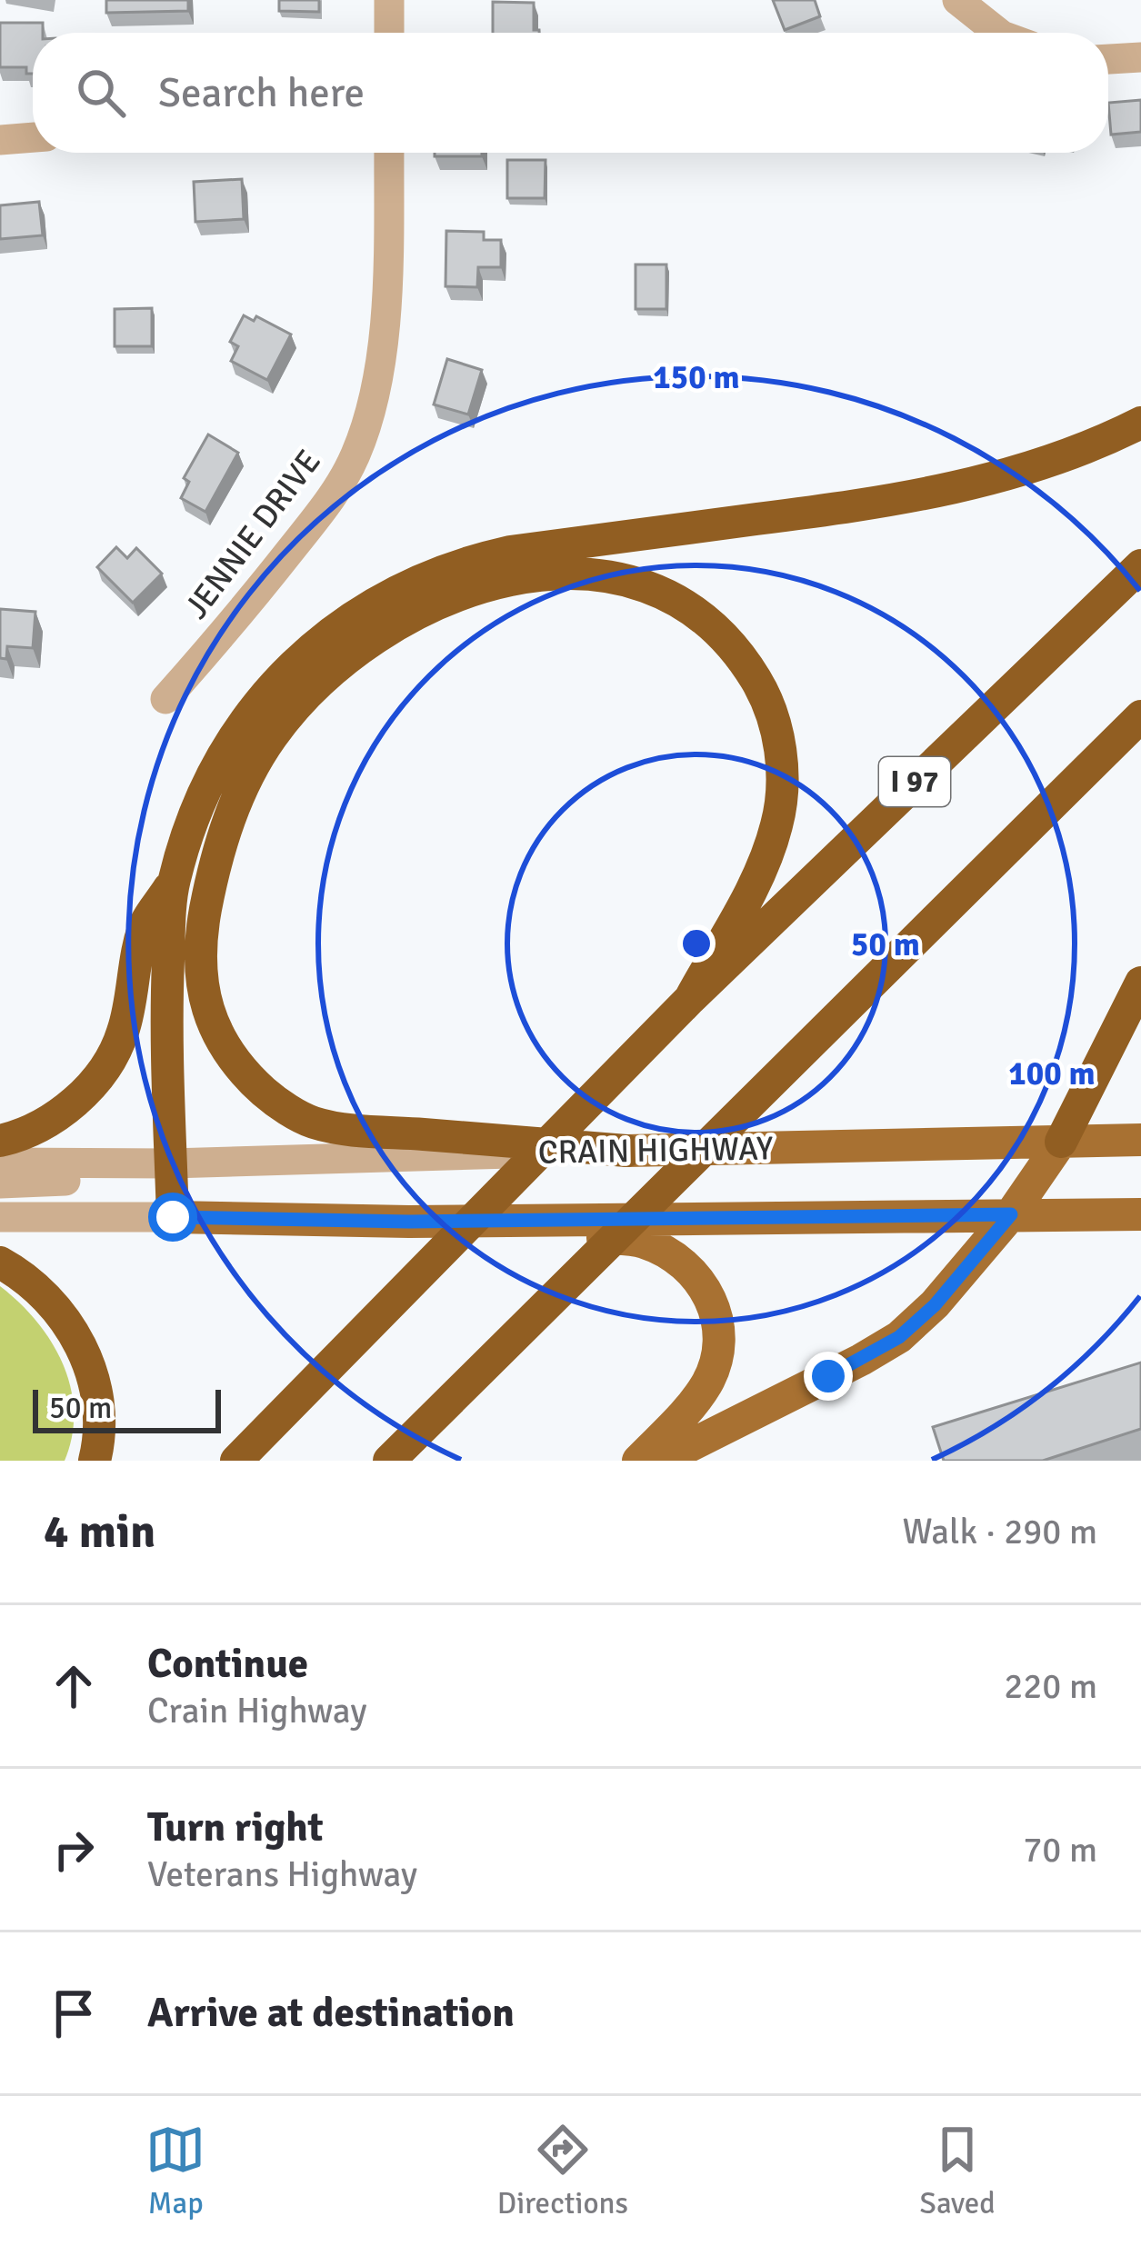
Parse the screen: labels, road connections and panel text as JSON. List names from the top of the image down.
{
  "streets": {
    "highway": ["I 97"],
    "main road": ["CRAIN HIGHWAY"],
    "street": ["JENNIE DRIVE"]
  },
  "scale_bar": "50 m",
  "page": {
    "search": "Search here",
    "scale": "50 m",
    "heading": ["4 min", "Walk · 290 m"],
    "list": [
      ["Continue", "Crain Highway", "220 m"],
      ["Turn right", "Veterans Highway", "70 m"],
      "Arrive at destination"
    ],
    "nav": ["Map", "Directions", "Saved"]
  },
  "rings": ["150 m", "50 m", "100 m"]
}
